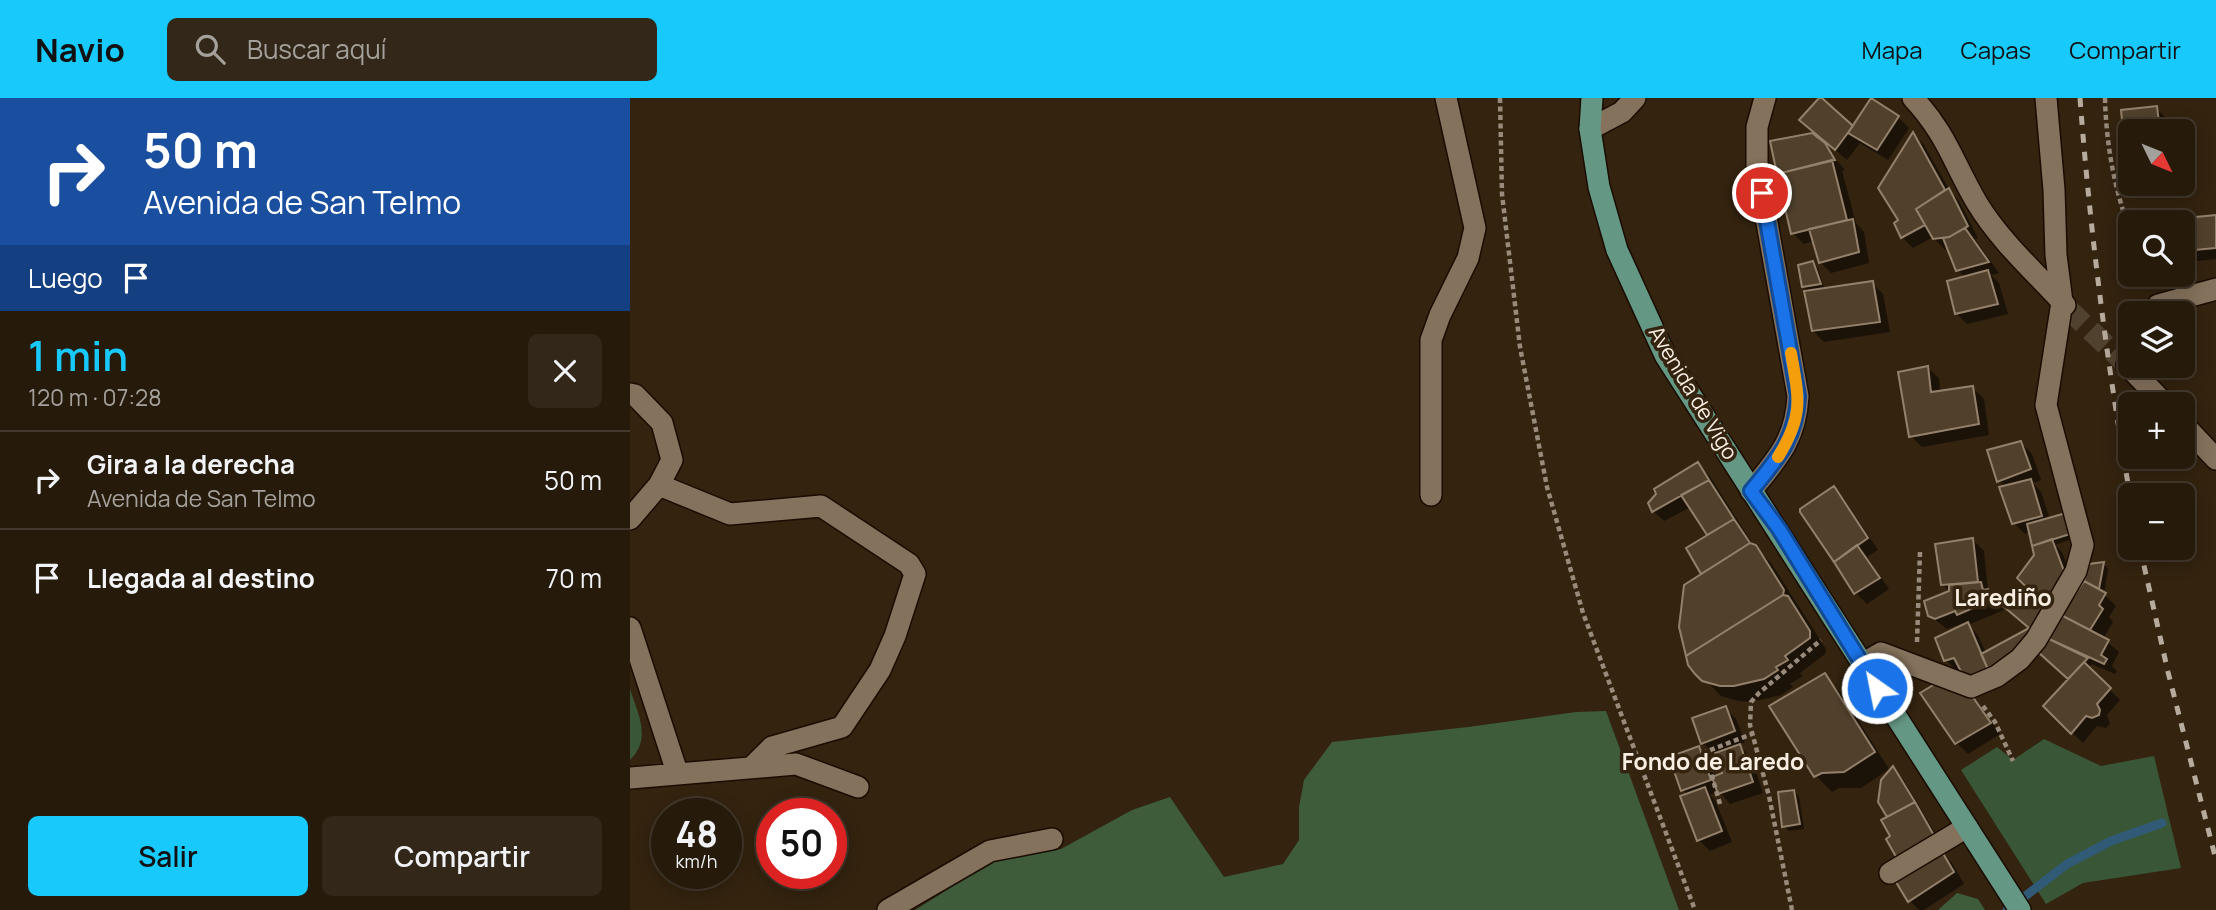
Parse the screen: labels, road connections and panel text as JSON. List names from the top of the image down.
{
  "streets": {
    "main road": ["Avenida de Vigo"]
  },
  "districts": ["Larediño", "Fondo de Laredo"],
  "north": "bottom right",
  "page": {
    "header": "Navio",
    "search": "Buscar aquí",
    "nav": ["Mapa", "Capas", "Compartir"],
    "turn": ["50 m", "Avenida de San Telmo"],
    "map_buttons": ["+", "−"],
    "then": "Luego",
    "heading": ["1 min", "120 m · 07:28"],
    "list": [
      {
        "name": "Gira a la derecha",
        "note": "Avenida de San Telmo",
        "value": "50 m"
      },
      {
        "name": "Llegada al destino",
        "value": "70 m"
      }
    ],
    "speed": "48 km/h",
    "limit": "50",
    "buttons": ["Salir", "Compartir"]
  }
}
